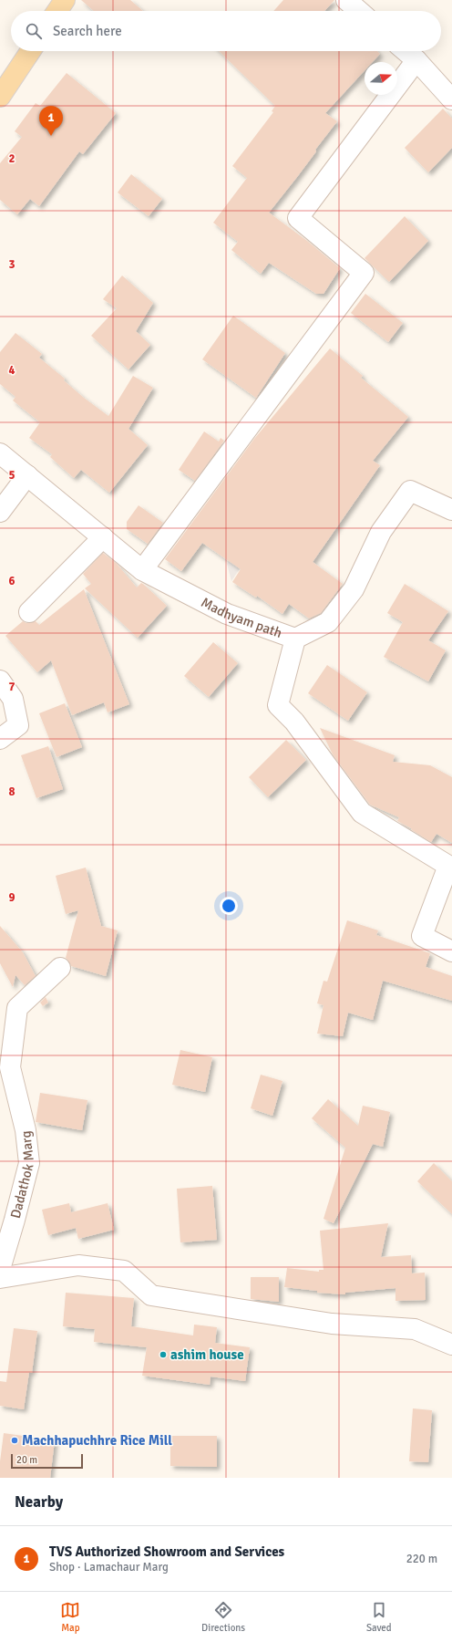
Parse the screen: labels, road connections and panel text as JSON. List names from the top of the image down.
{
  "streets": {
    "street": ["Madhyam path", "Dadathok Marg"]
  },
  "places": ["ashim house", "Machhapuchhre Rice Mill"],
  "scale_bar": "20 m",
  "north": "right",
  "page": {
    "search": "Search here",
    "pins": "1",
    "scale": "20 m",
    "heading": "Nearby",
    "list": [
      {
        "mark": "1",
        "name": "TVS Authorized Showroom and Services",
        "note": "Shop · Lamachaur Marg",
        "value": "220 m"
      }
    ],
    "nav": ["Map", "Directions", "Saved"]
  },
  "grid": {
    "rows": [
      "2",
      "3",
      "4",
      "5",
      "6",
      "7",
      "8",
      "9"
    ]
  }
}
